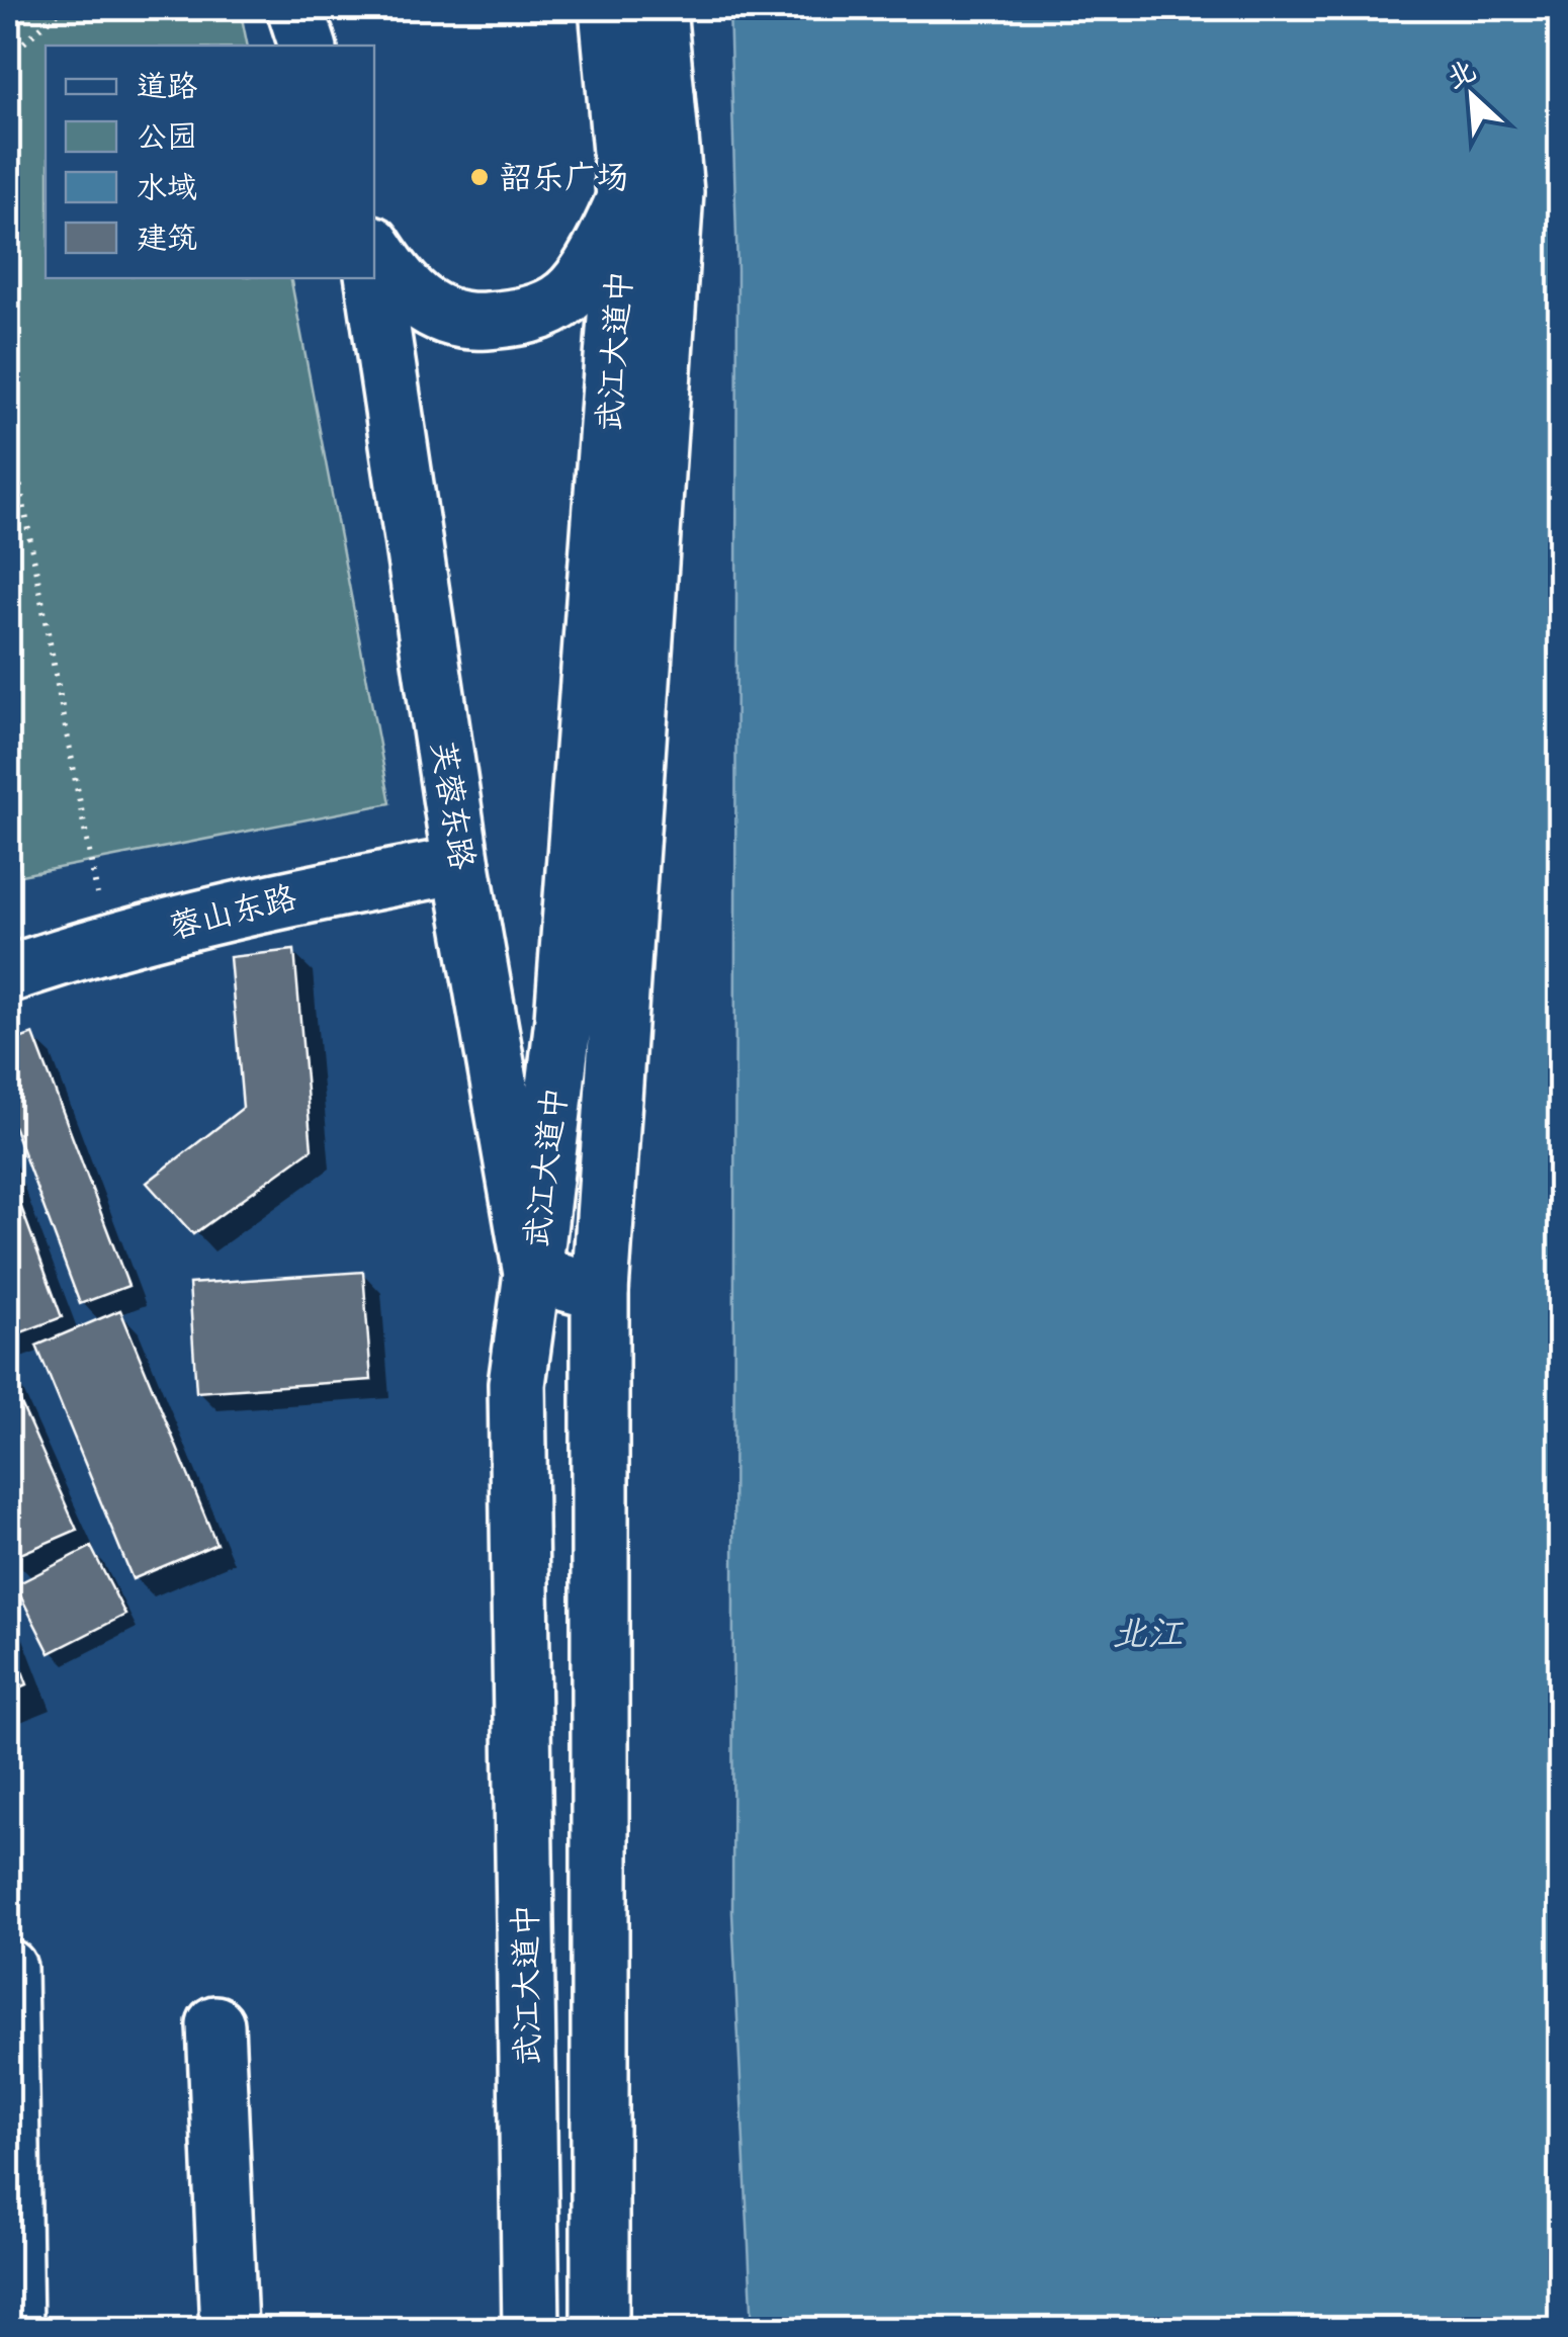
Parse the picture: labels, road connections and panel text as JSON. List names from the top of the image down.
{
  "streets": {
    "main road": ["武江大道中", "芙蓉东路", "蓉山东路"]
  },
  "crossings": [
    ["武江大道中", "芙蓉东路"],
    ["芙蓉东路", "蓉山东路"]
  ],
  "water": ["北江"],
  "places": ["韶乐广场"],
  "legend": [
    "道路",
    "公园",
    "水域",
    "建筑"
  ],
  "north": "top left"
}
